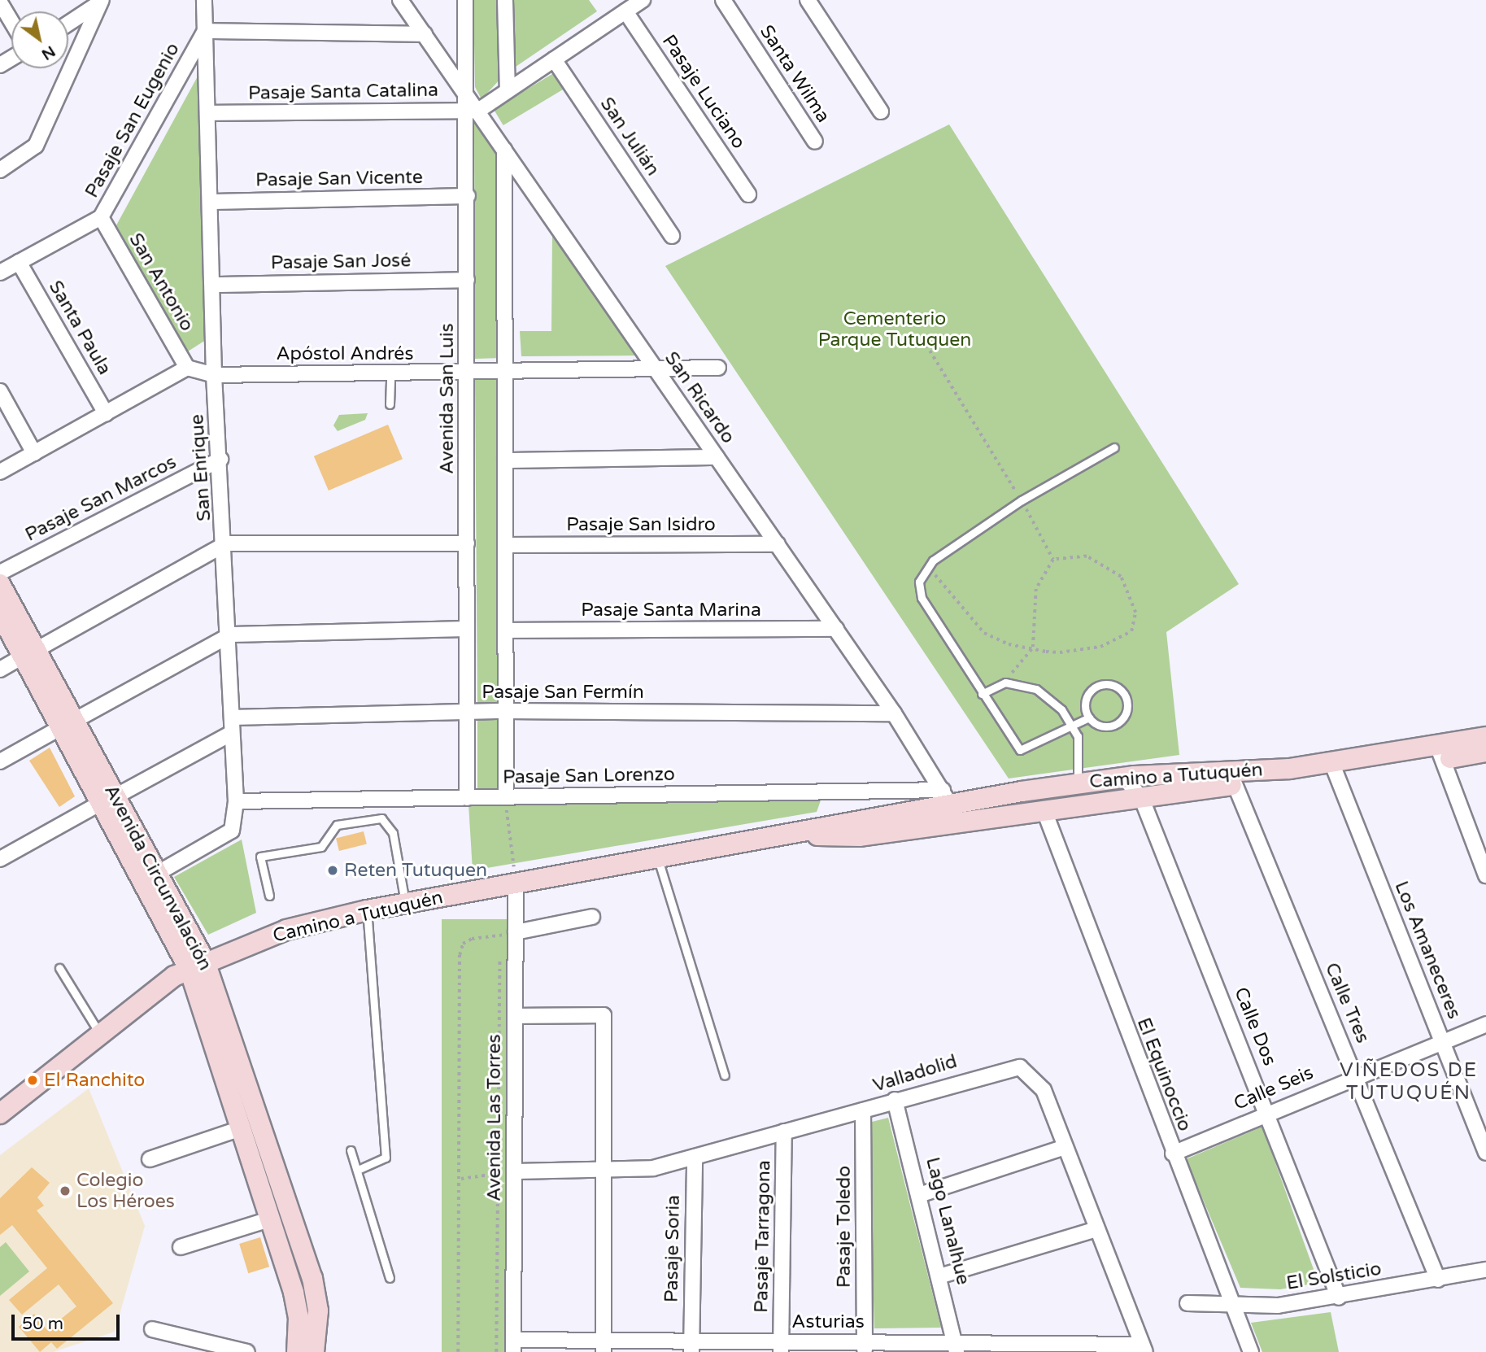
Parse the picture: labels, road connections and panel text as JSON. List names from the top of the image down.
{
  "streets": {
    "street": [
      "Santa Wilma",
      "Pasaje Santa Catalina",
      "Pasaje Luciano",
      "Pasaje San Eugenio",
      "San Julián",
      "Pasaje San Vicente",
      "Pasaje San José",
      "San Antonio",
      "Santa Paula",
      "Apóstol Andrés",
      "San Ricardo",
      "Avenida San Luis",
      "San Enrique",
      "Pasaje San Marcos",
      "Pasaje San Isidro",
      "Pasaje Santa Marina",
      "Pasaje San Fermín",
      "Pasaje San Lorenzo",
      "Camino a Tutuquén",
      "Avenida Circunvalación",
      "Los Amaneceres",
      "Calle Tres",
      "Calle Dos",
      "Valladolid",
      "El Equinoccio",
      "Calle Seis",
      "Avenida Las Torres",
      "Lago Lanalhue",
      "Pasaje Toledo",
      "Pasaje Tarragona",
      "Pasaje Soria",
      "El Solsticio",
      "Asturias"
    ]
  },
  "crossings": [
    ["Pasaje Santa Catalina", "San Ricardo"],
    ["Pasaje Santa Catalina", "Avenida San Luis"],
    ["Pasaje Santa Catalina", "San Enrique"],
    ["Pasaje San Eugenio", "San Antonio"],
    ["Pasaje San Eugenio", "Santa Paula"],
    ["Pasaje San Eugenio", "San Enrique"],
    ["Pasaje San Vicente", "Avenida San Luis"],
    ["Pasaje San Vicente", "San Enrique"],
    ["Pasaje San José", "Avenida San Luis"],
    ["Pasaje San José", "San Enrique"],
    ["San Antonio", "Apóstol Andrés"],
    ["Apóstol Andrés", "San Ricardo"],
    ["Apóstol Andrés", "Avenida San Luis"],
    ["Apóstol Andrés", "San Enrique"],
    ["San Ricardo", "Avenida San Luis"],
    ["San Ricardo", "Pasaje San Isidro"],
    ["San Ricardo", "Pasaje Santa Marina"],
    ["San Ricardo", "Pasaje San Fermín"],
    ["San Ricardo", "Pasaje San Lorenzo"],
    ["San Ricardo", "Camino a Tutuquén"],
    ["Avenida San Luis", "Pasaje San Fermín"],
    ["Avenida San Luis", "Pasaje San Lorenzo"],
    ["San Enrique", "Pasaje San Marcos"],
    ["San Enrique", "Pasaje San Fermín"],
    ["San Enrique", "Pasaje San Lorenzo"],
    ["San Enrique", "Avenida Circunvalación"],
    ["Pasaje San Lorenzo", "Camino a Tutuquén"],
    ["Camino a Tutuquén", "Avenida Circunvalación"],
    ["Camino a Tutuquén", "Los Amaneceres"],
    ["Camino a Tutuquén", "Calle Tres"],
    ["Camino a Tutuquén", "Calle Dos"],
    ["Camino a Tutuquén", "El Equinoccio"],
    ["Camino a Tutuquén", "Avenida Las Torres"],
    ["Los Amaneceres", "Calle Seis"],
    ["Calle Tres", "Calle Seis"],
    ["Calle Tres", "El Solsticio"],
    ["Calle Dos", "Calle Seis"],
    ["Calle Dos", "El Solsticio"],
    ["Valladolid", "Avenida Las Torres"],
    ["Valladolid", "Lago Lanalhue"],
    ["Valladolid", "Pasaje Toledo"],
    ["Valladolid", "Pasaje Tarragona"],
    ["Valladolid", "Pasaje Soria"],
    ["Valladolid", "Asturias"],
    ["El Equinoccio", "Calle Seis"],
    ["El Equinoccio", "El Solsticio"],
    ["Avenida Las Torres", "Asturias"],
    ["Lago Lanalhue", "Asturias"],
    ["Pasaje Toledo", "Asturias"],
    ["Pasaje Tarragona", "Asturias"],
    ["Pasaje Soria", "Asturias"]
  ],
  "districts": ["VIÑEDOS DE TUTUQUÉN"],
  "parks": ["Cementerio Parque Tutuquen"],
  "places": ["Reten Tutuquen", "El Ranchito", "Colegio Los Héroes"],
  "scale_bar": "50 m",
  "north": "bottom right"
}
